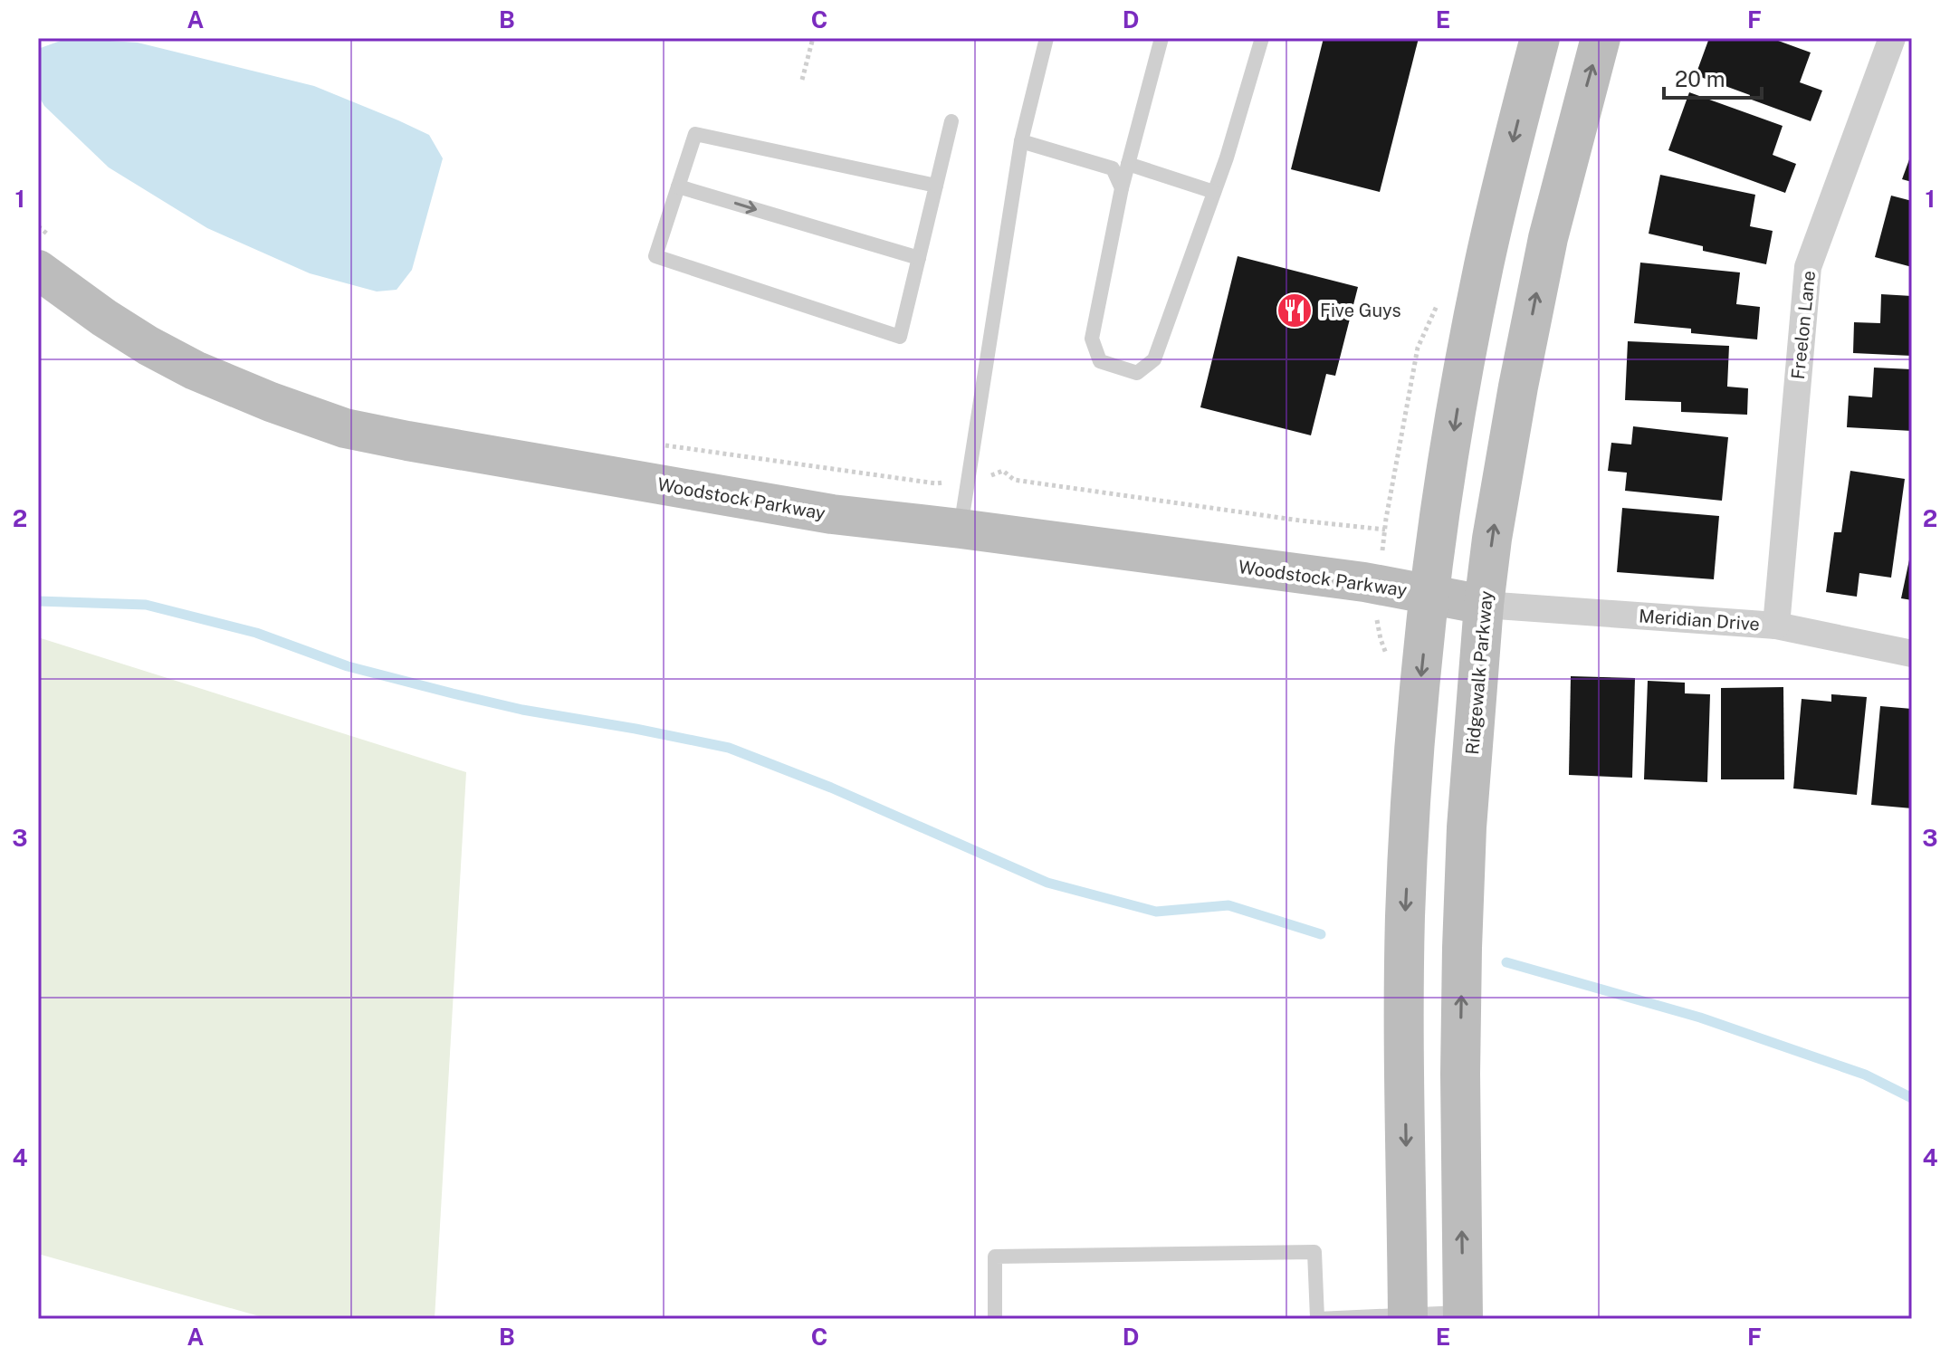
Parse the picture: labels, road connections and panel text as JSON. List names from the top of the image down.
{
  "streets": {
    "main road": ["Woodstock Parkway", "Ridgewalk Parkway"],
    "street": ["Freelon Lane", "Meridian Drive"]
  },
  "crossings": [
    ["Freelon Lane", "Meridian Drive"],
    ["Woodstock Parkway", "Meridian Drive"],
    ["Woodstock Parkway", "Ridgewalk Parkway"],
    ["Meridian Drive", "Ridgewalk Parkway"]
  ],
  "places": {
    "restaurant": ["Five Guys"]
  },
  "scale_bar": "20 m",
  "grid": {
    "columns": [
      "A",
      "B",
      "C",
      "D",
      "E",
      "F"
    ],
    "rows": [
      "1",
      "2",
      "3",
      "4"
    ]
  }
}
